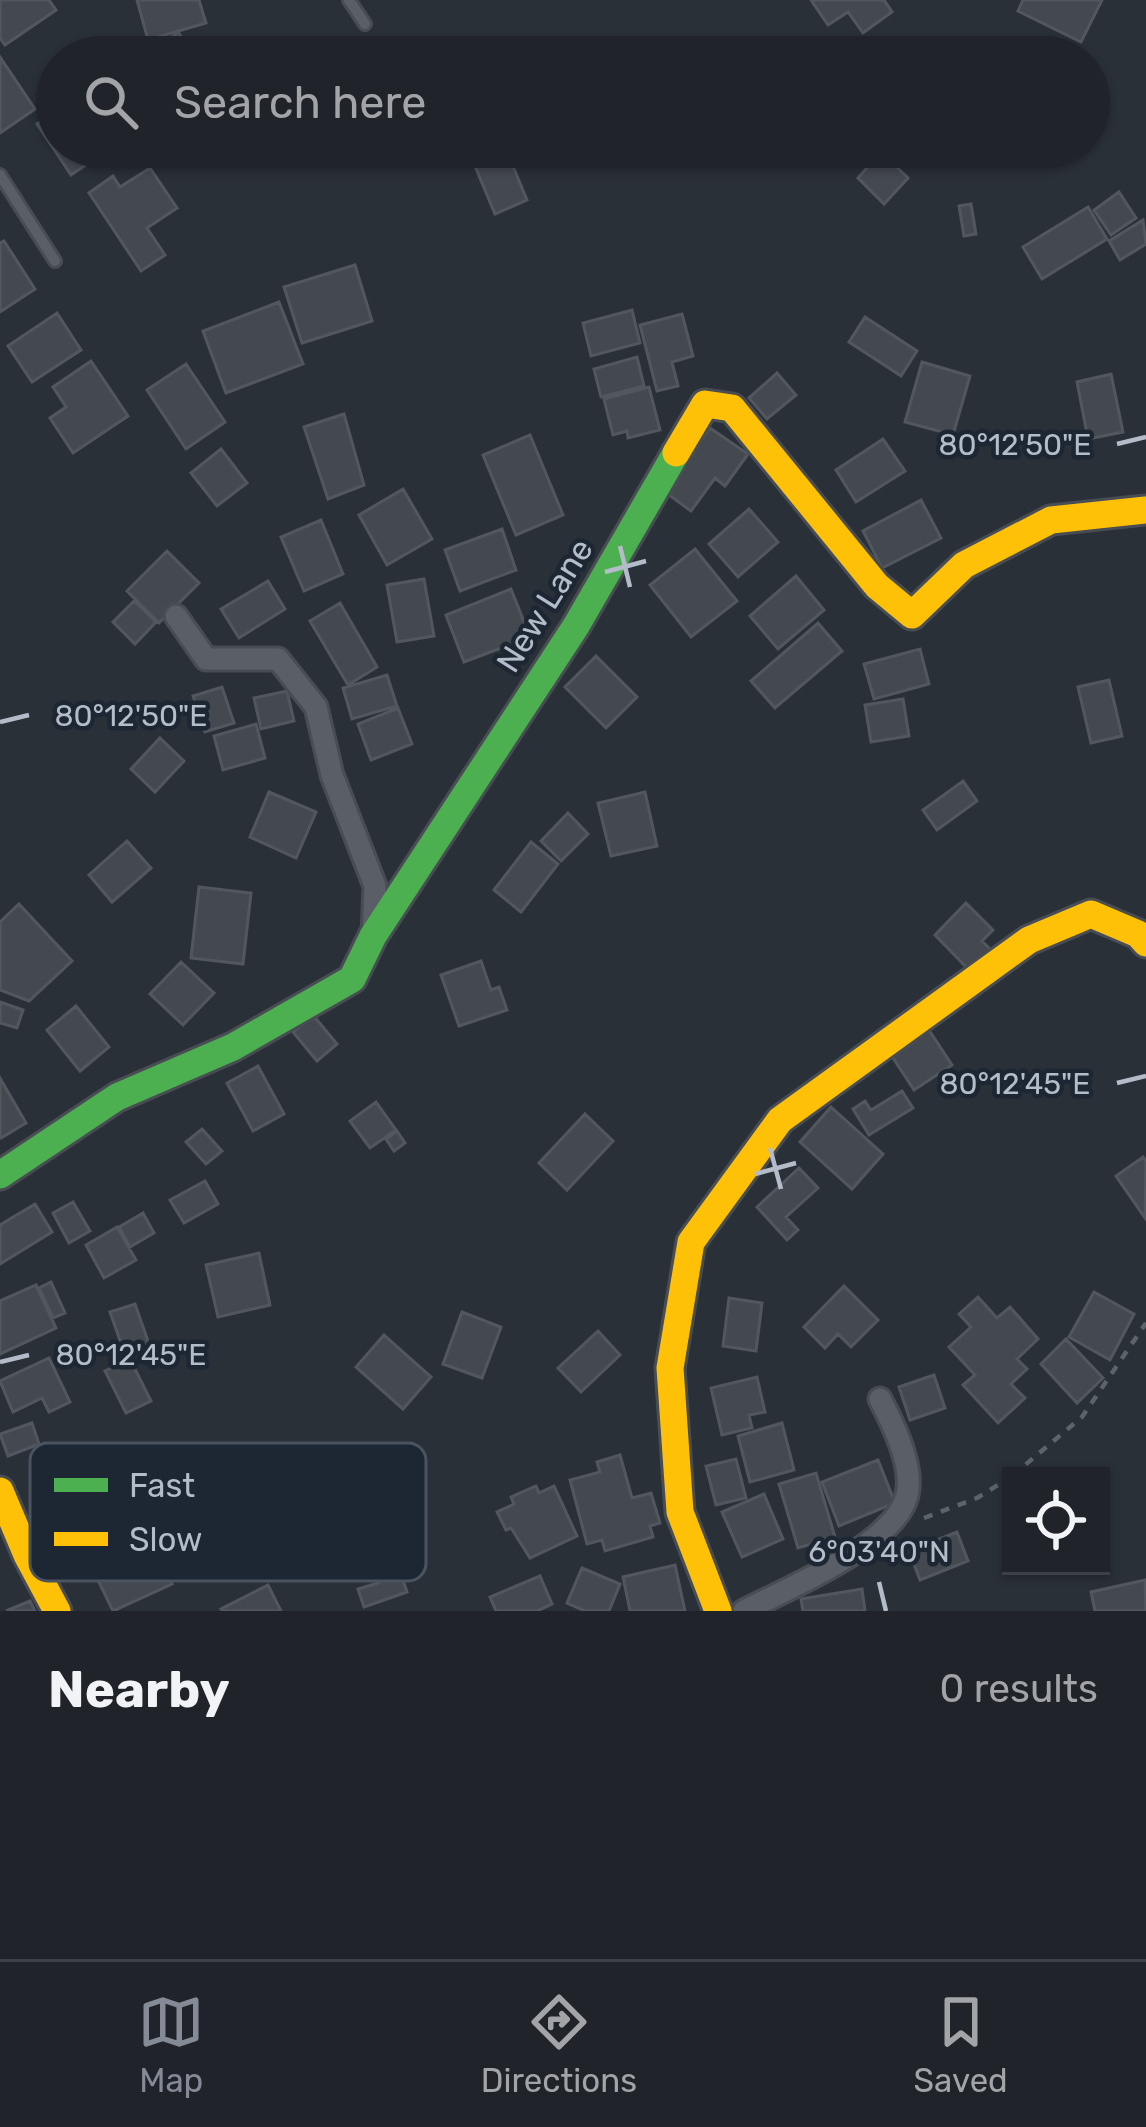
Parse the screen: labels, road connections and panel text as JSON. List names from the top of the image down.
{
  "streets": {
    "street": ["New Lane"]
  },
  "legend": ["Fast", "Slow"],
  "page": {
    "search": "Search here",
    "heading": ["Nearby", "0 results"],
    "nav": ["Map", "Directions", "Saved"]
  },
  "coordinates": ["80°12'50\"E", "80°12'45\"E", "6°03'40\"N"]
}
